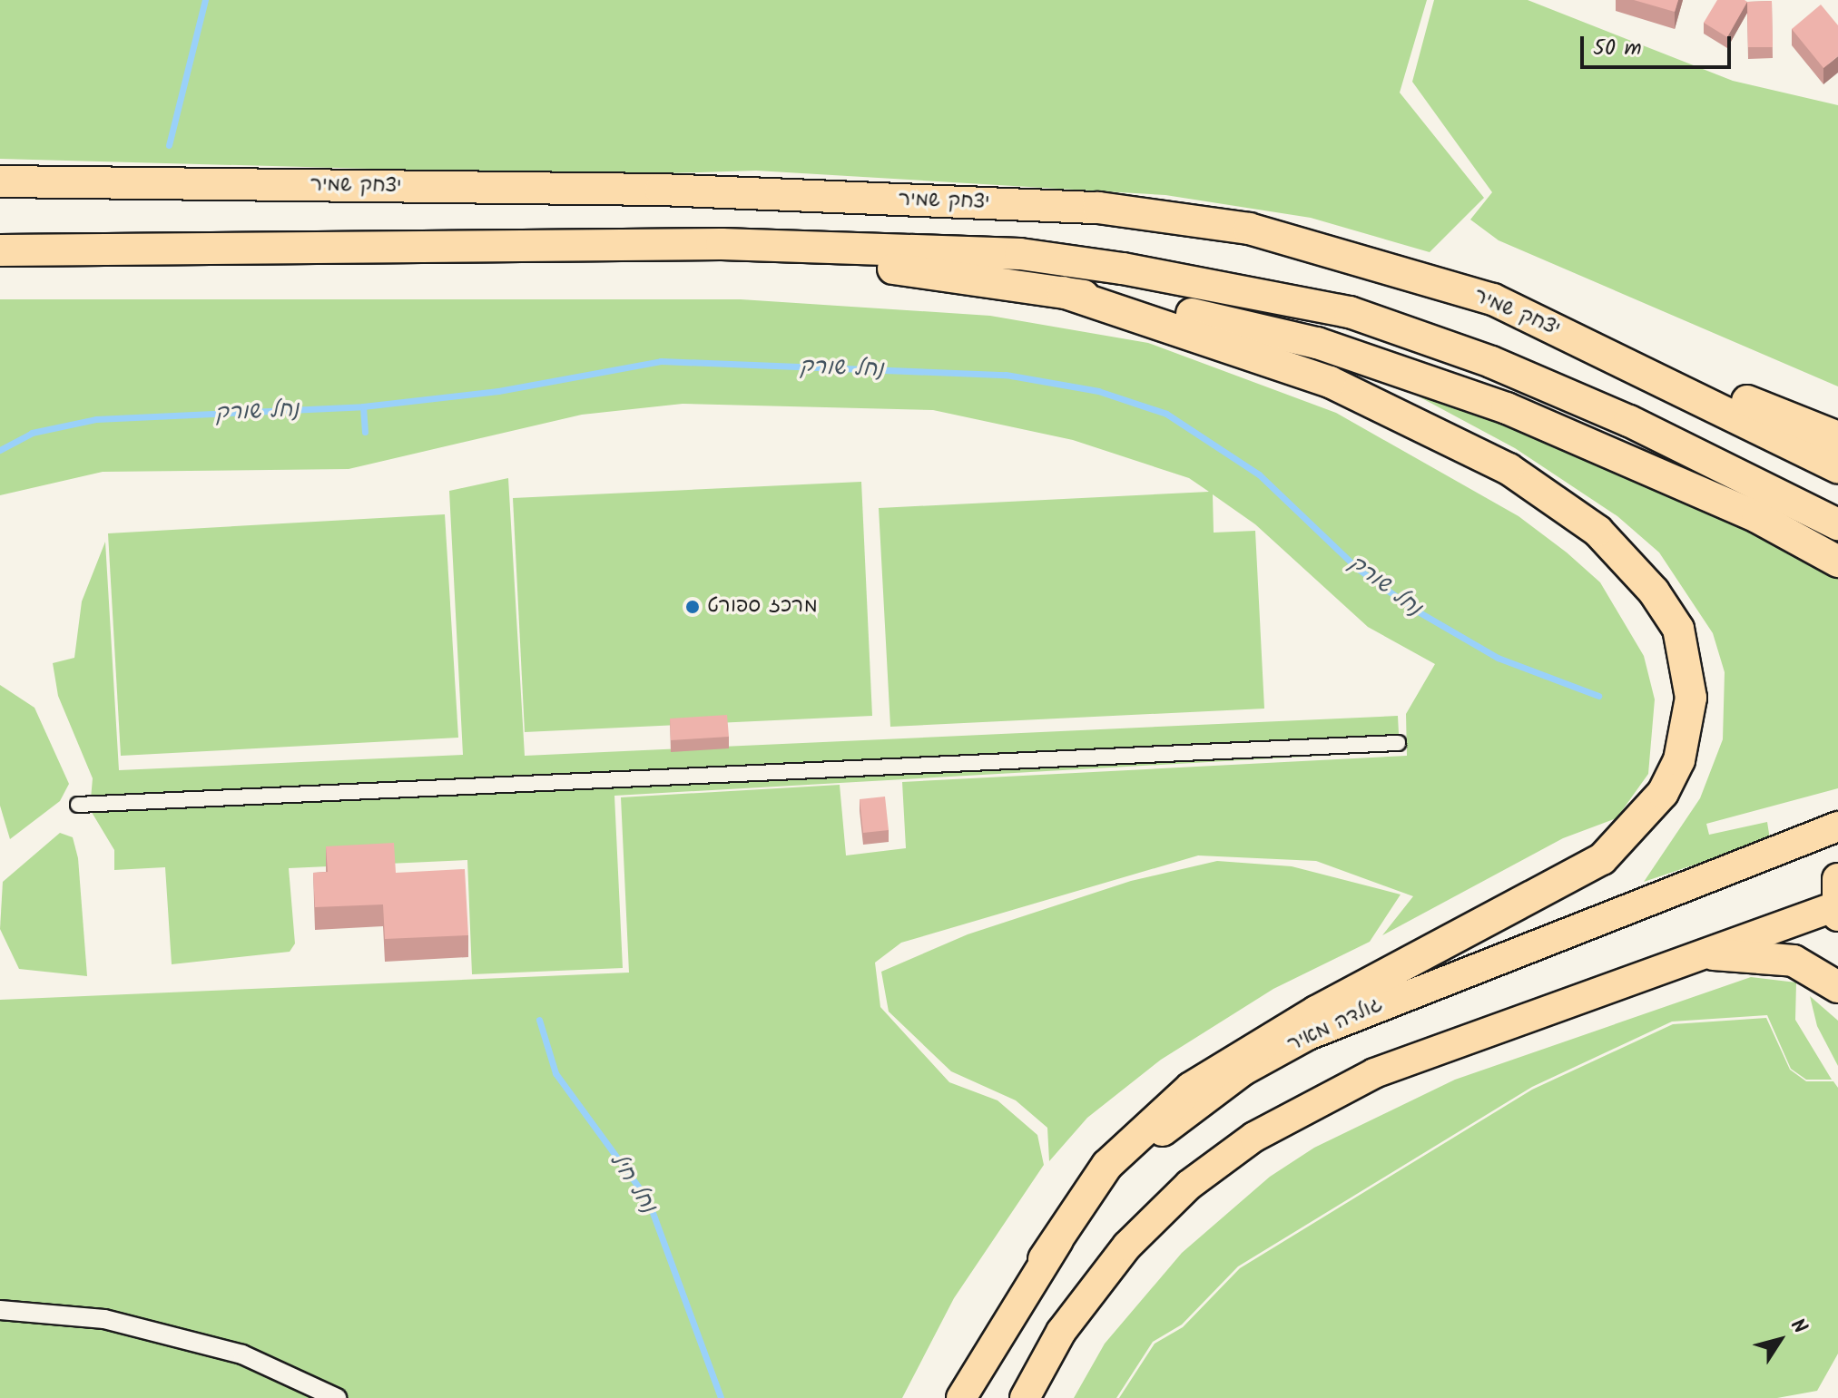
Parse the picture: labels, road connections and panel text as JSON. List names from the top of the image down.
{
  "streets": {
    "highway": ["יצחק שמיר"],
    "main road": ["גולדה מאיר"]
  },
  "water": ["נחל שורק", "נחל חיל"],
  "places": ["מרכז ספורט"],
  "scale_bar": "50 m",
  "north": "top right"
}
